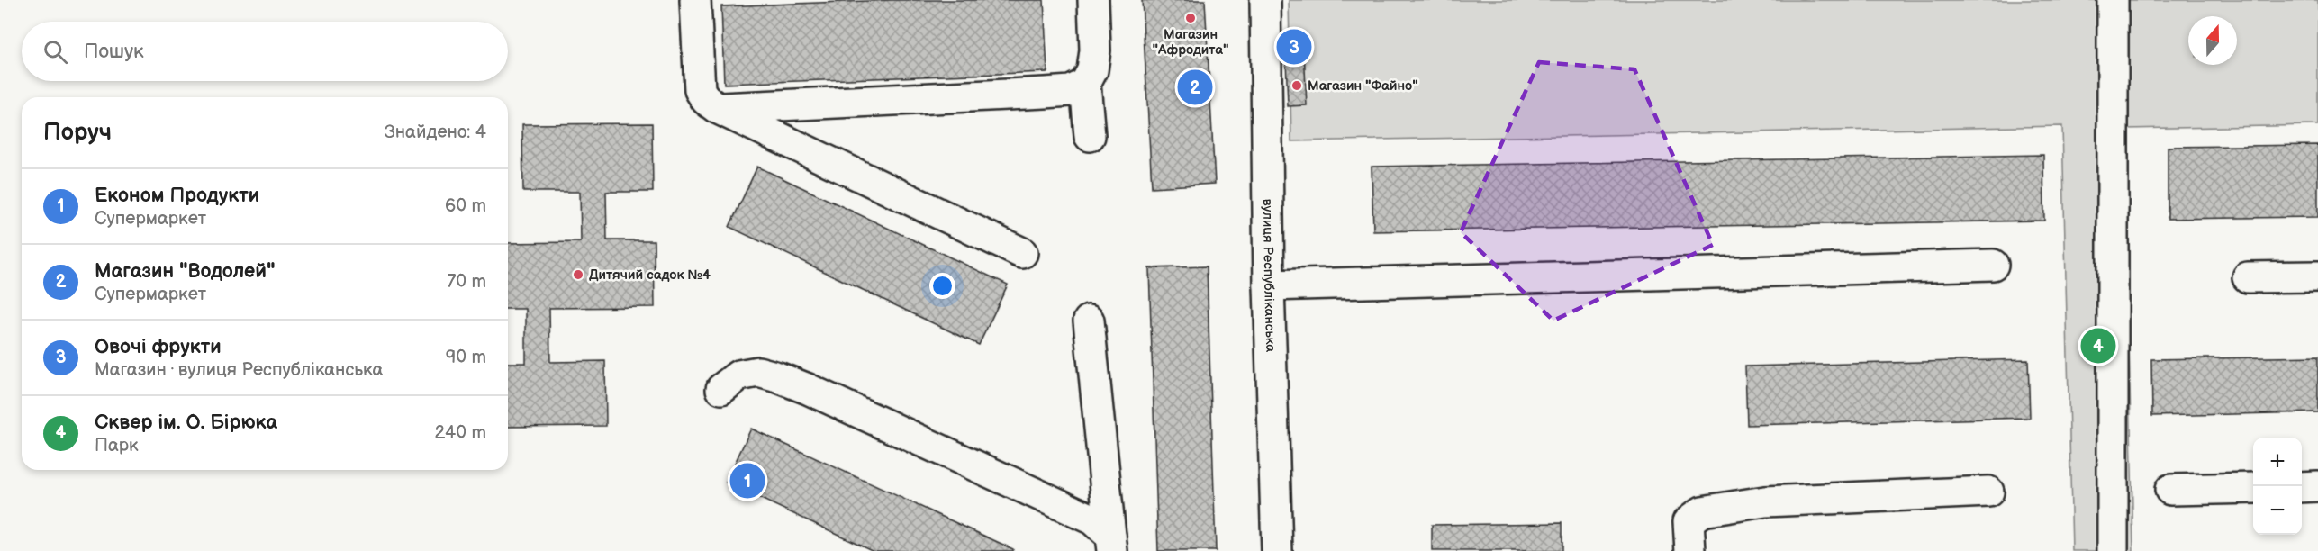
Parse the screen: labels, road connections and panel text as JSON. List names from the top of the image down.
{
  "streets": {
    "street": ["вулиця Республіканська"]
  },
  "places": ["Магазин \"Афродита\"", "Магазин \"Файно\"", "Дитячий садок №4"],
  "north": "top",
  "page": {
    "search": "Пошук",
    "pins": [
      "3",
      "2",
      "4",
      "1"
    ],
    "heading": ["Поруч", "Знайдено: 4"],
    "list": [
      {
        "mark": "1",
        "name": "Економ Продукти",
        "note": "Супермаркет",
        "value": "60 m"
      },
      {
        "mark": "2",
        "name": "Магазин \"Водолей\"",
        "note": "Супермаркет",
        "value": "70 m"
      },
      {
        "mark": "3",
        "name": "Овочі фрукти",
        "note": "Магазин · вулиця Республіканська",
        "value": "90 m"
      },
      {
        "mark": "4",
        "name": "Сквер ім. О. Бірюка",
        "note": "Парк",
        "value": "240 m"
      }
    ],
    "map_buttons": ["+", "−"]
  }
}
